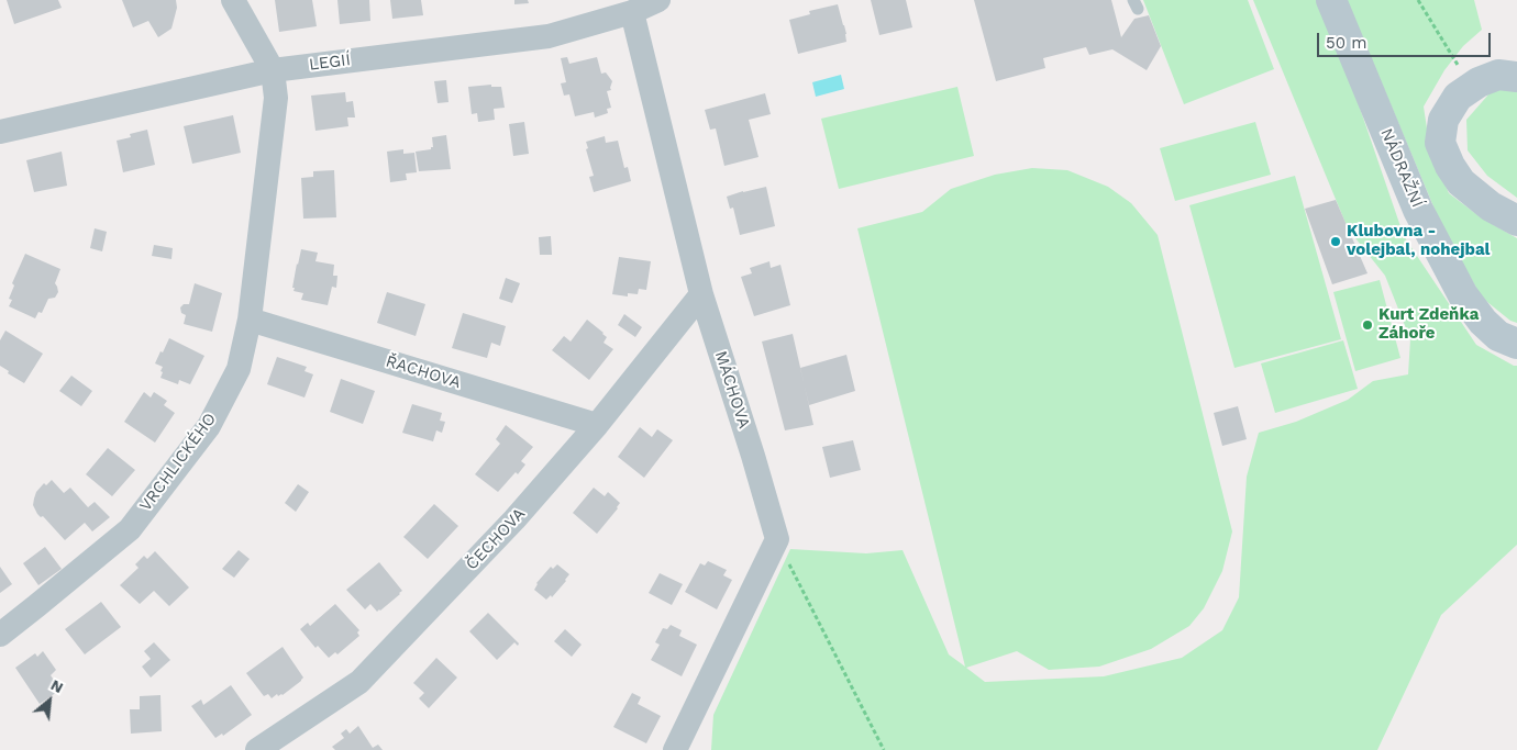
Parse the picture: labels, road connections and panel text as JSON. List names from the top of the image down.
{
  "streets": {
    "street": [
      "LEGIÍ",
      "NÁDRAŽNÍ",
      "ŘACHOVA",
      "MÁCHOVA",
      "VRCHLICKÉHO",
      "ČECHOVA"
    ]
  },
  "crossings": [
    ["LEGIÍ", "MÁCHOVA"],
    ["LEGIÍ", "VRCHLICKÉHO"],
    ["ŘACHOVA", "VRCHLICKÉHO"],
    ["ŘACHOVA", "ČECHOVA"],
    ["MÁCHOVA", "ČECHOVA"]
  ],
  "places": ["Klubovna - volejbal, nohejbal", "Kurt Zdeňka Záhoře"],
  "scale_bar": "50 m",
  "north": "top right"
}
